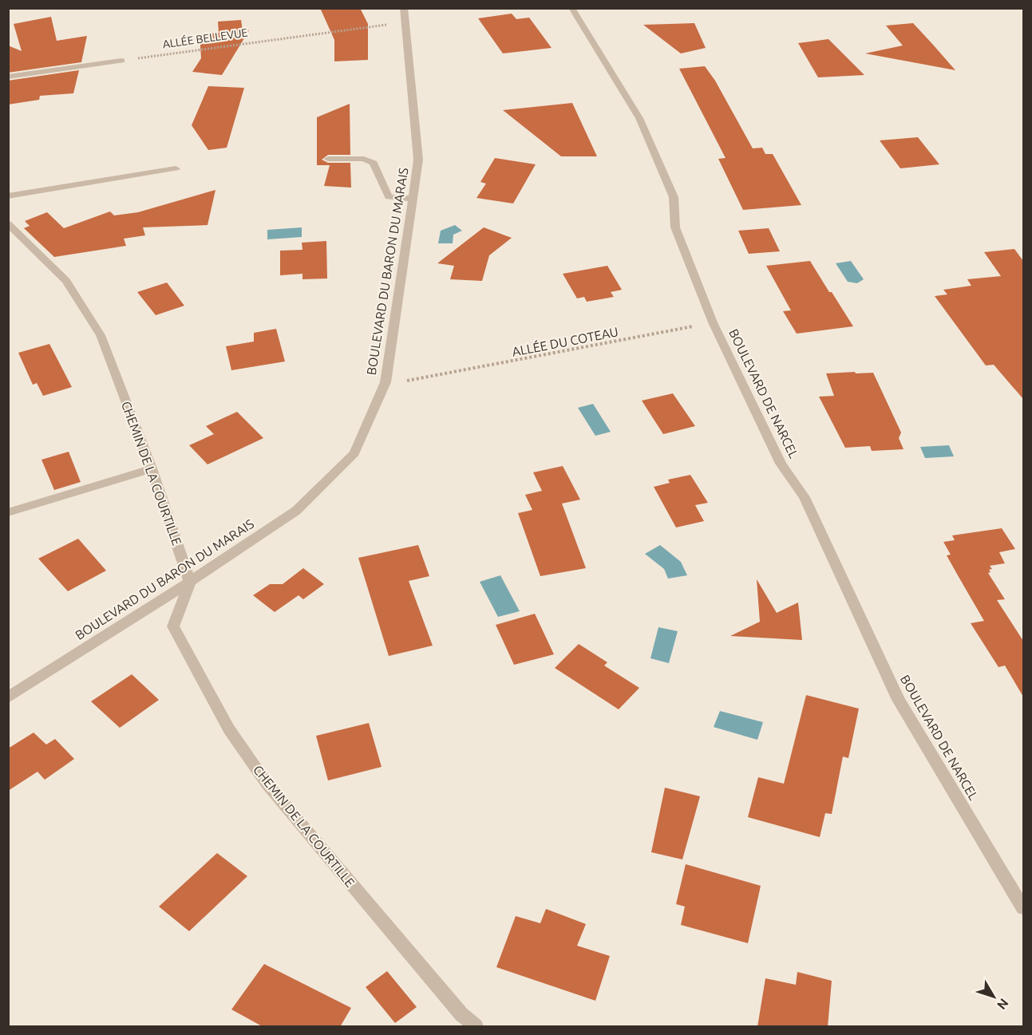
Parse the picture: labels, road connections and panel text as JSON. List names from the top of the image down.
{
  "streets": {
    "street": ["BOULEVARD DU BARON DU MARAIS", "BOULEVARD DE NARCEL", "CHEMIN DE LA COURTILLE"],
    "path": ["ALLÉE BELLEVUE", "ALLÉE DU COTEAU"]
  },
  "crossings": [
    ["ALLÉE BELLEVUE", "BOULEVARD DU BARON DU MARAIS"],
    ["BOULEVARD DU BARON DU MARAIS", "CHEMIN DE LA COURTILLE"],
    ["ALLÉE DU COTEAU", "BOULEVARD DE NARCEL"]
  ],
  "north": "bottom right"
}
